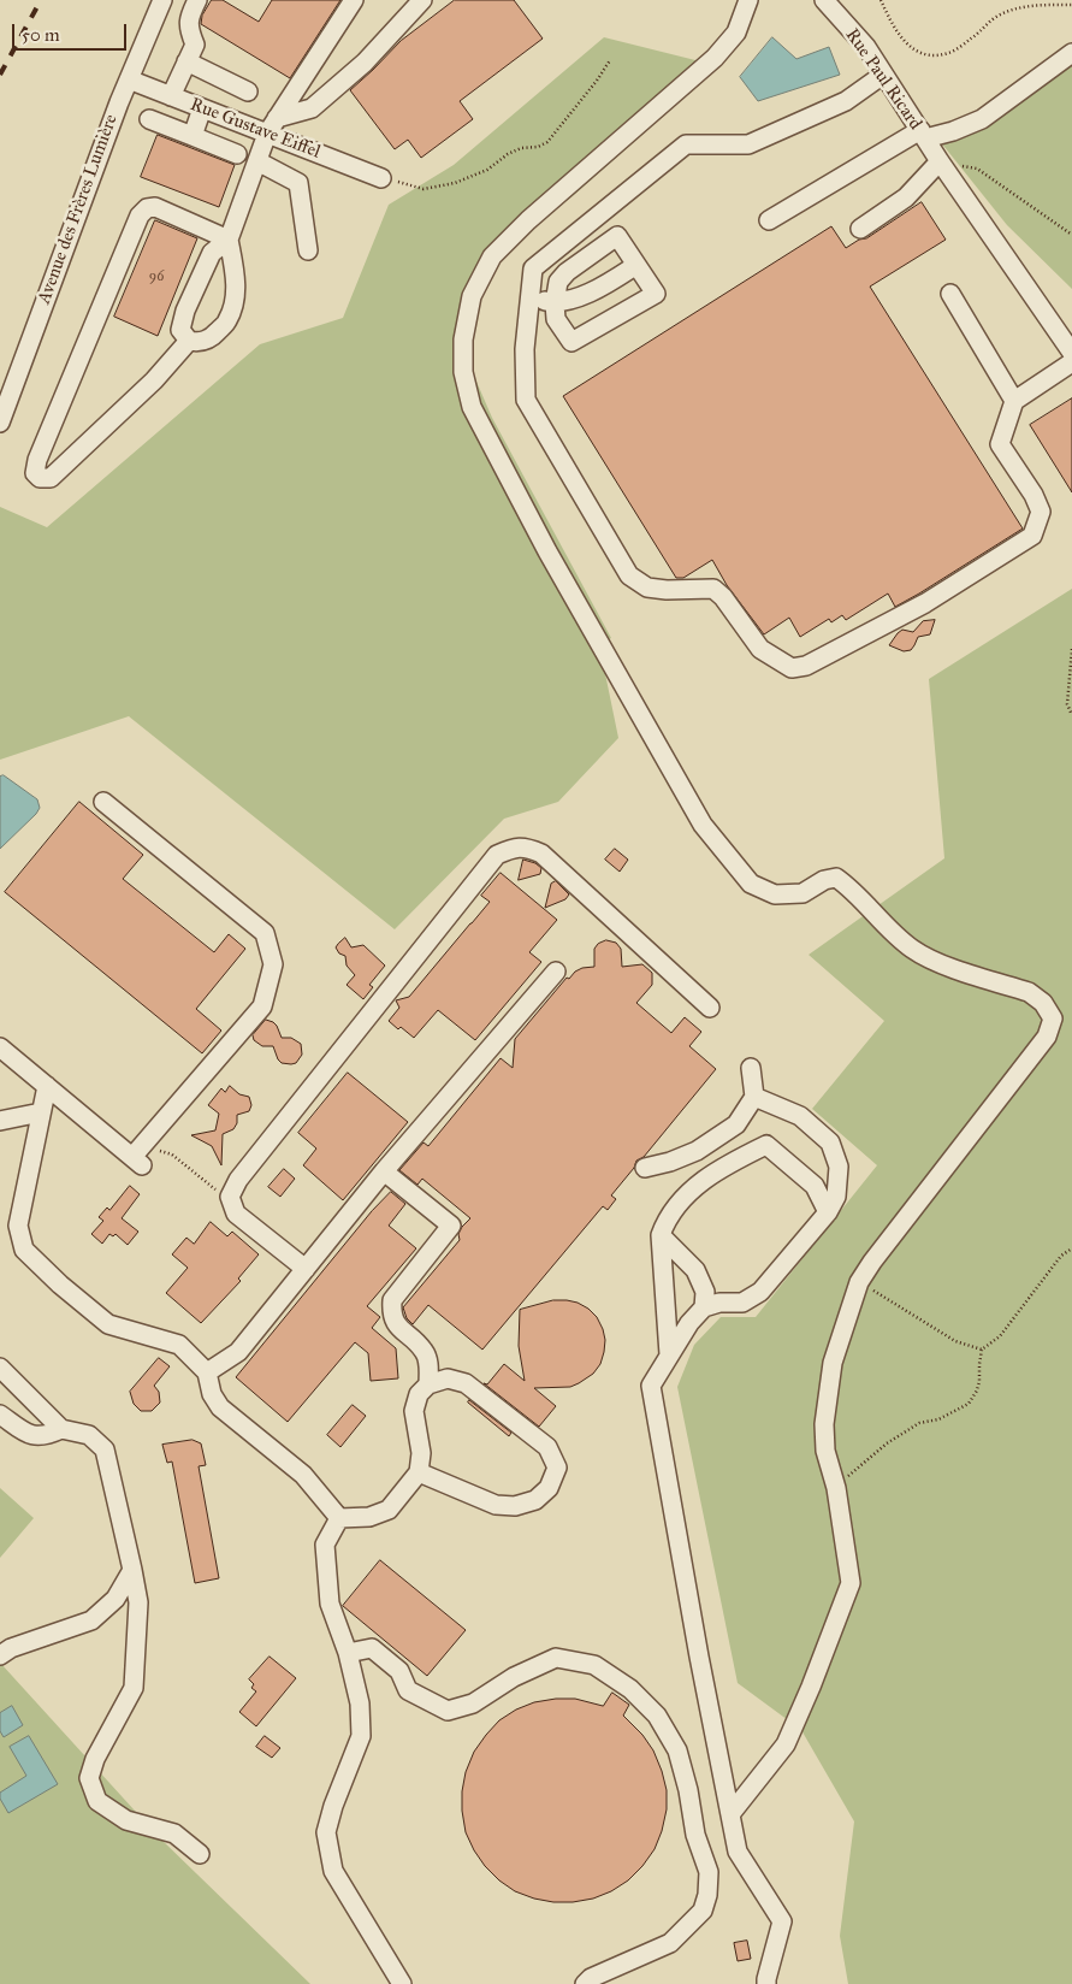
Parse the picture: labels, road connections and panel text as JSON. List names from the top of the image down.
{
  "streets": {
    "street": ["Rue Paul Ricard", "Rue Gustave Eiffel", "Avenue des Frères Lumière"]
  },
  "crossings": [
    ["Rue Gustave Eiffel", "Avenue des Frères Lumière"]
  ],
  "house_numbers": ["96"],
  "scale_bar": "50 m"
}
